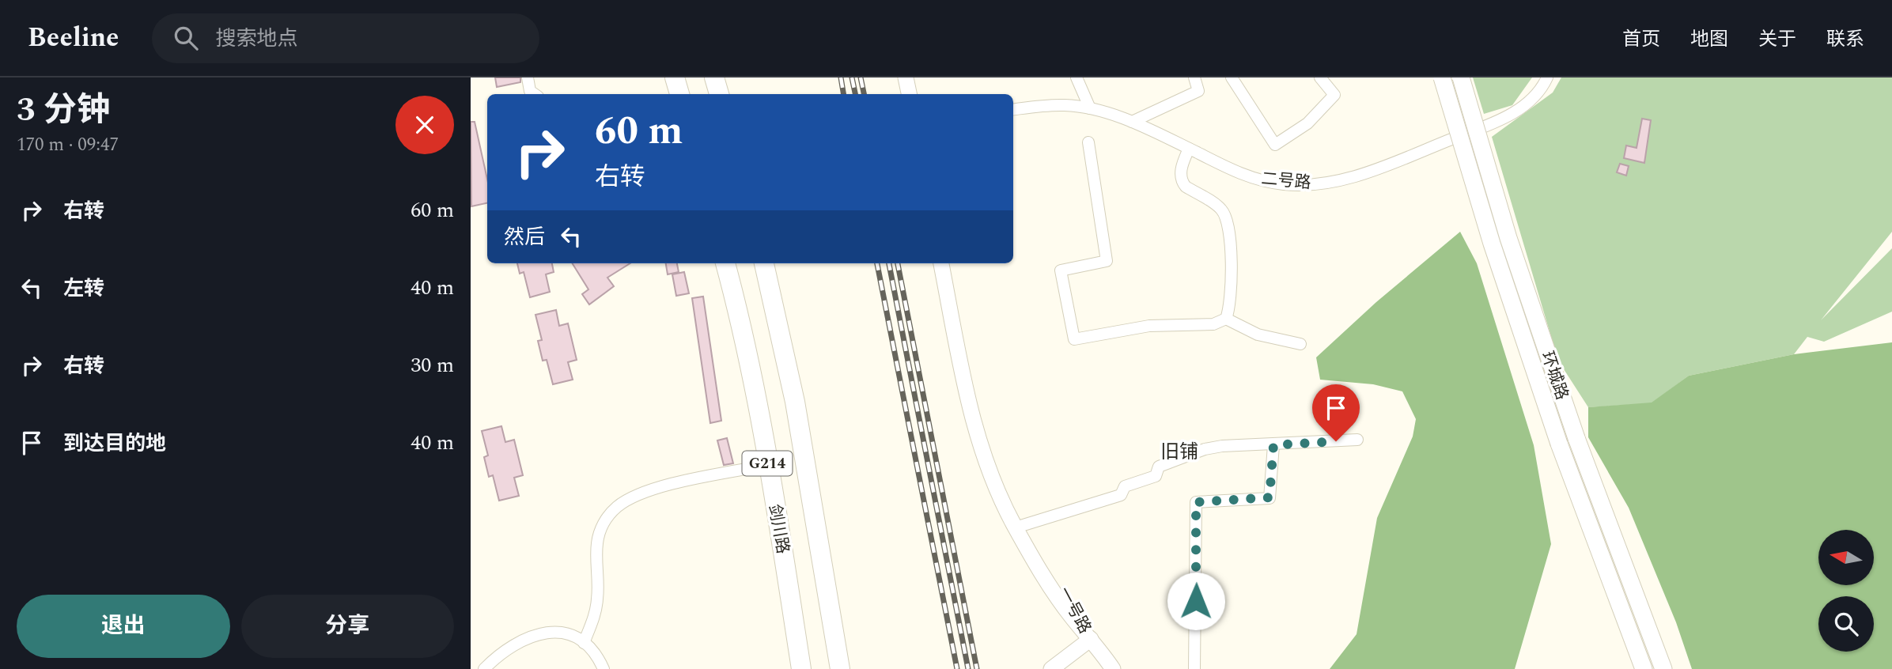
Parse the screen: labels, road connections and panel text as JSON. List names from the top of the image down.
{
  "streets": {
    "highway": ["G214", "剑川路"],
    "main road": ["环城路"],
    "street": ["二号路", "一号路"]
  },
  "districts": ["旧铺"],
  "north": "left",
  "page": {
    "header": "Beeline",
    "search": "搜索地点",
    "nav": [
      "首页",
      "地图",
      "关于",
      "联系"
    ],
    "heading": ["3 分钟", "170 m · 09:47"],
    "turn": ["60 m", "右转"],
    "list": [
      {
        "name": "右转",
        "value": "60 m"
      },
      {
        "name": "左转",
        "value": "40 m"
      },
      {
        "name": "右转",
        "value": "30 m"
      },
      {
        "name": "到达目的地",
        "value": "40 m"
      }
    ],
    "then": "然后",
    "buttons": ["退出", "分享"]
  }
}
